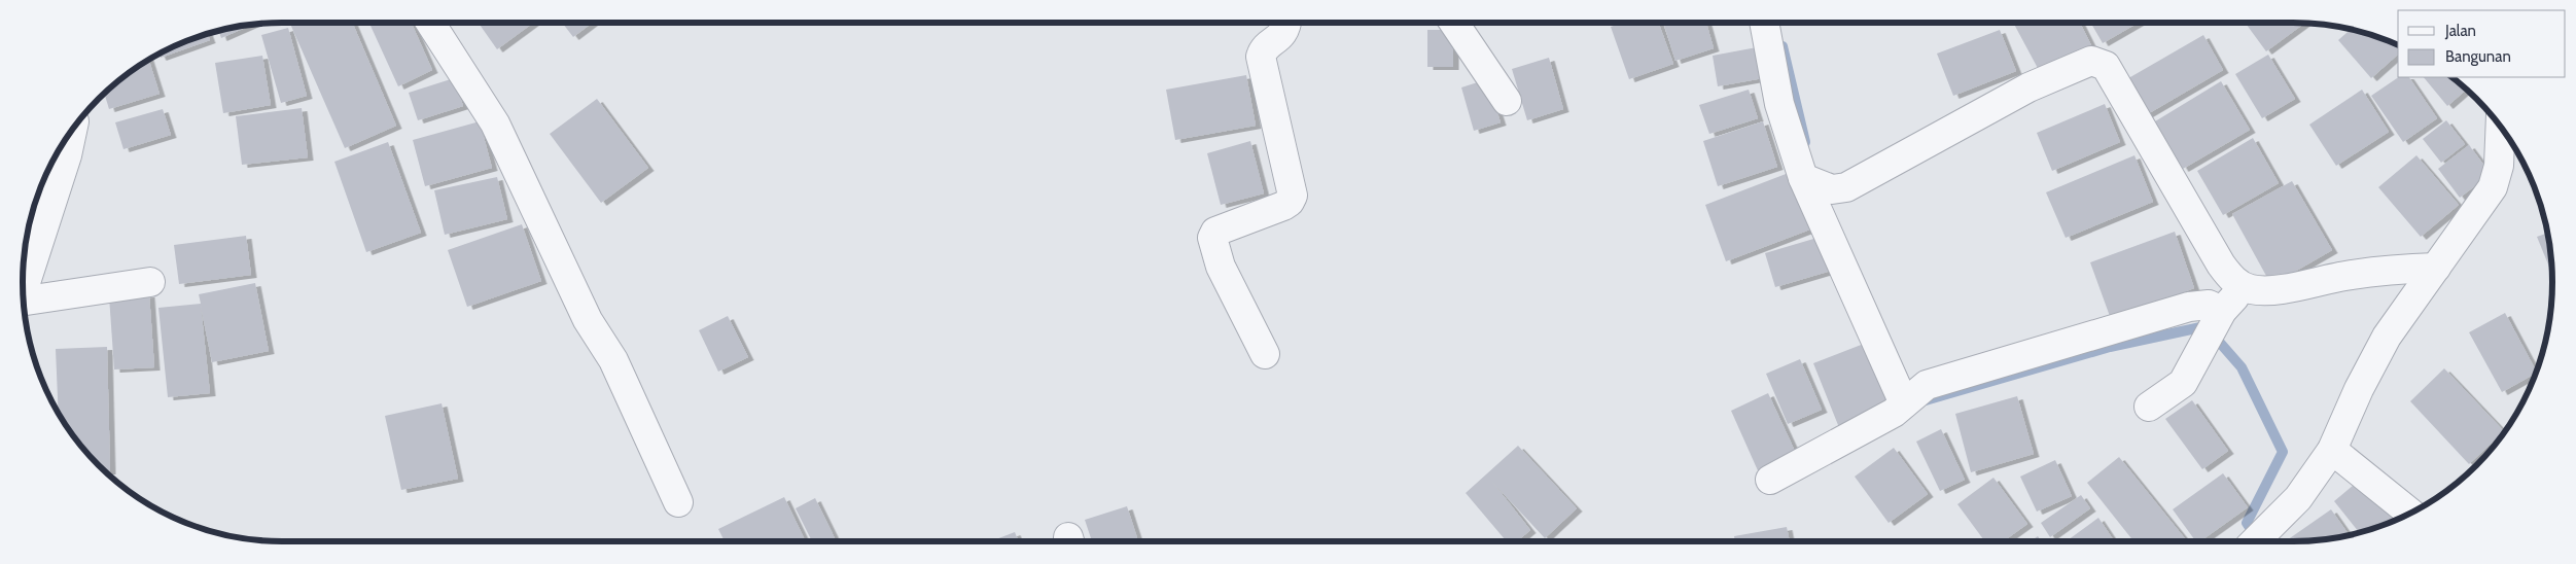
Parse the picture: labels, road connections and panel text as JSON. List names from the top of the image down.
{
  "legend": ["Jalan", "Bangunan"]
}
